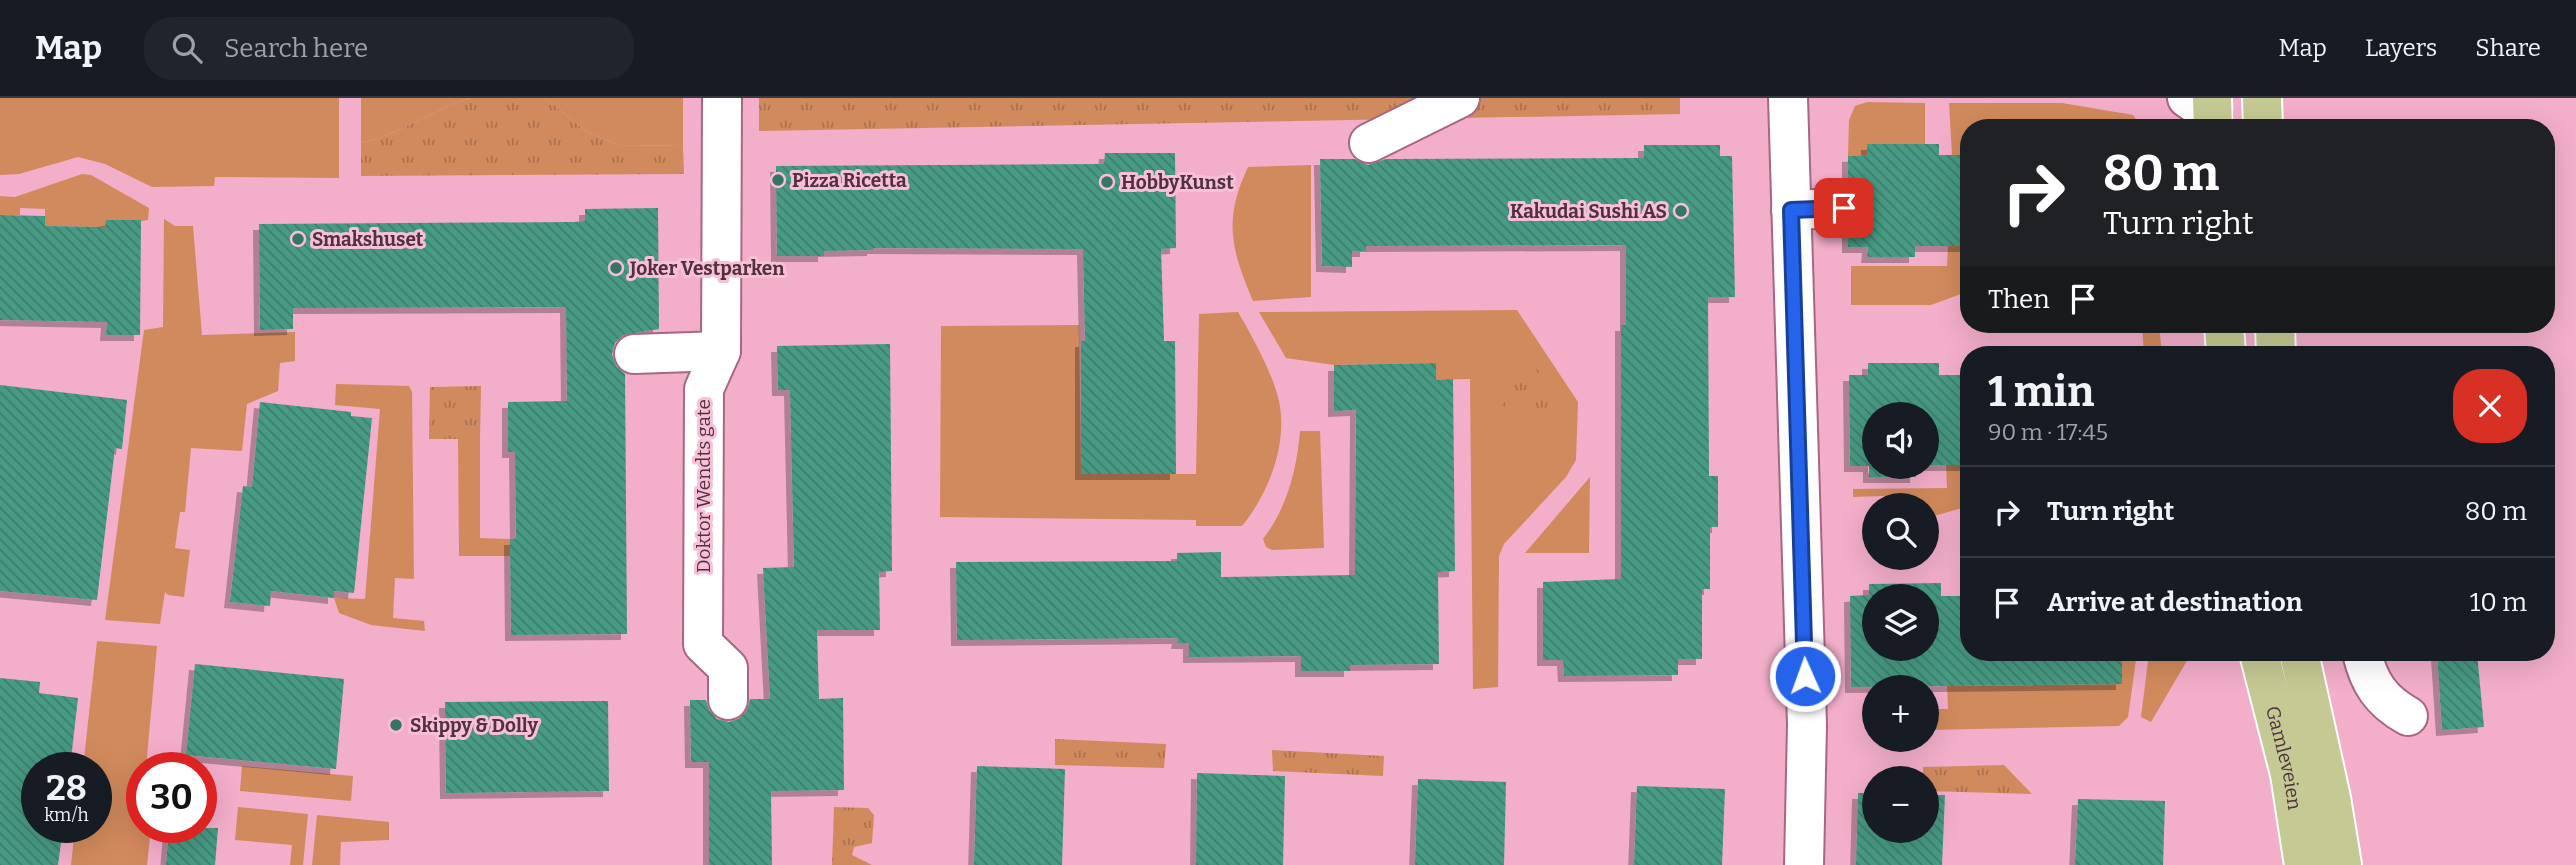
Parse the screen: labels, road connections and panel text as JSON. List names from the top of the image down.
{
  "streets": {
    "main road": ["Gamleveien"],
    "street": ["Doktor Wendts gate"]
  },
  "places": [
    "Pizza Ricetta",
    "HobbyKunst",
    "Kakudai Sushi AS",
    "Smakshuset",
    "Joker Vestparken",
    "Skippy & Dolly"
  ],
  "page": {
    "header": "Map",
    "search": "Search here",
    "nav": ["Map", "Layers", "Share"],
    "turn": ["80 m", "Turn right"],
    "then": "Then",
    "heading": ["1 min", "90 m · 17:45"],
    "map_buttons": ["+", "−"],
    "list": [
      {
        "name": "Turn right",
        "value": "80 m"
      },
      {
        "name": "Arrive at destination",
        "value": "10 m"
      }
    ],
    "speed": "28 km/h",
    "limit": "30"
  }
}
